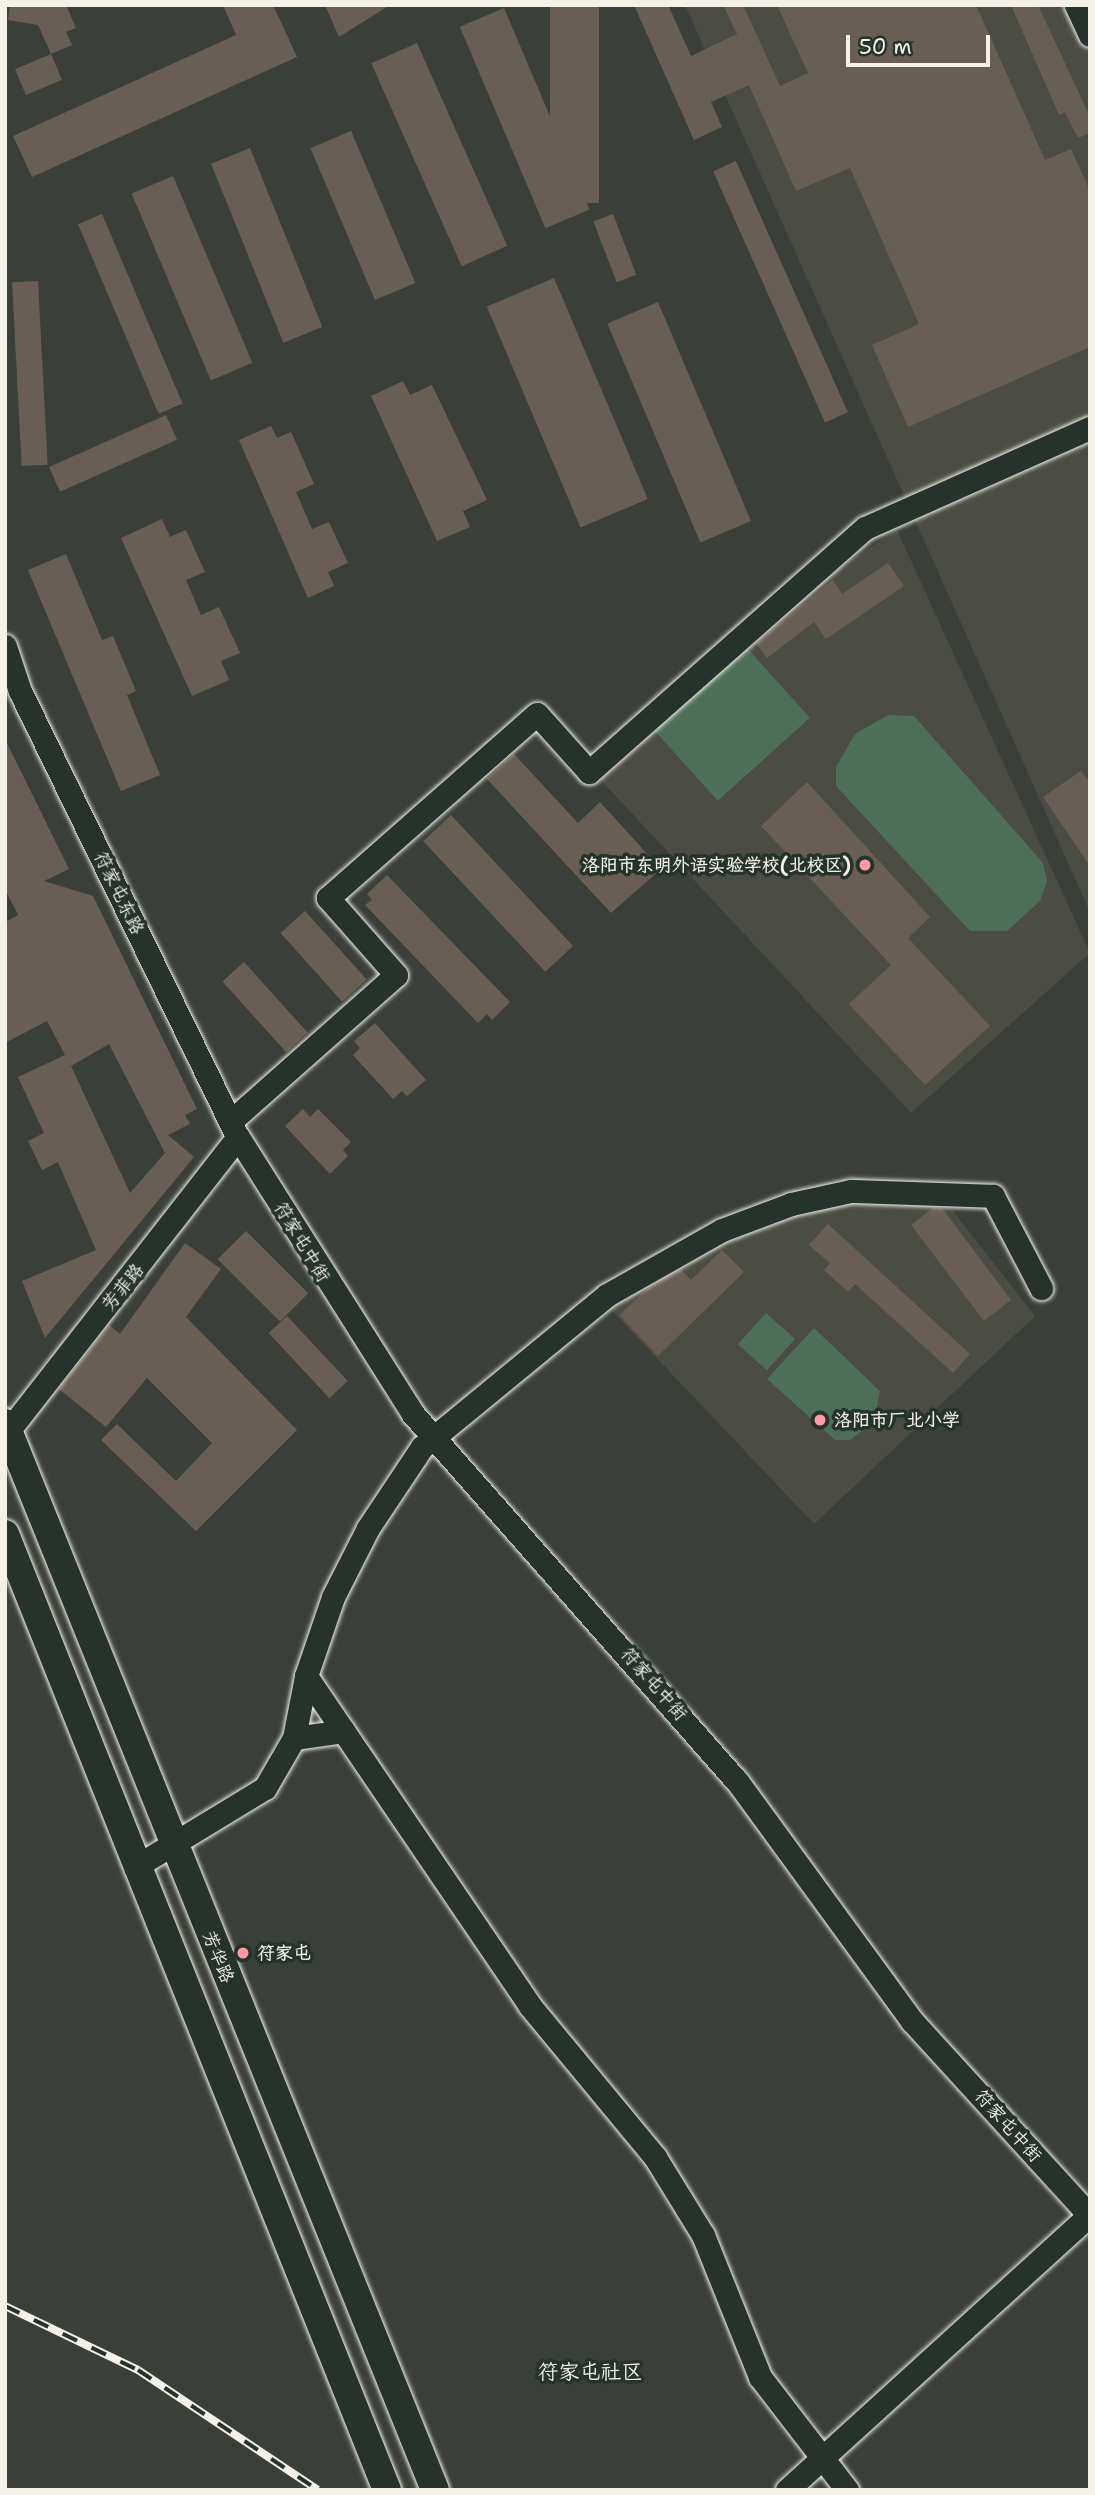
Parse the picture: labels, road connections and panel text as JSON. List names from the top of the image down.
{
  "streets": {
    "main road": ["芳华路"],
    "street": ["符家屯东路", "符家屯中街", "芳菲路"]
  },
  "crossings": [
    ["符家屯东路", "符家屯中街"],
    ["符家屯东路", "芳菲路"],
    ["符家屯中街", "芳菲路"],
    ["芳菲路", "芳华路"]
  ],
  "districts": ["符家屯社区"],
  "places": ["洛阳市东明外语实验学校(北校区)", "洛阳市厂北小学", "符家屯"],
  "scale_bar": "50 m"
}
